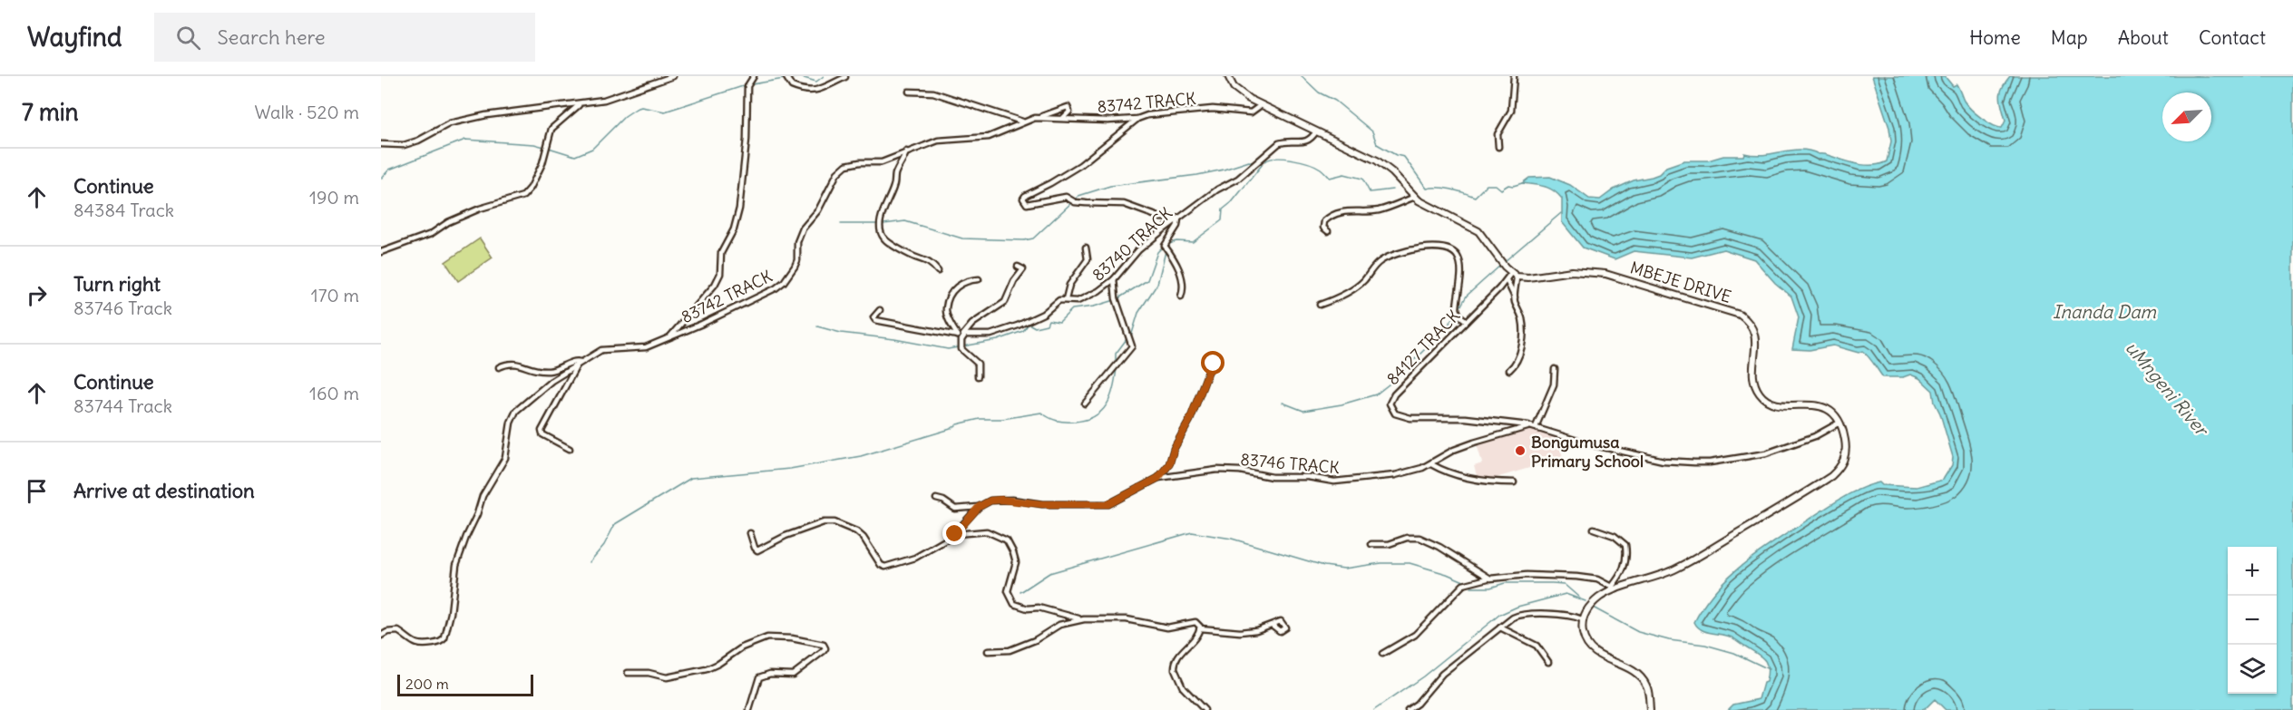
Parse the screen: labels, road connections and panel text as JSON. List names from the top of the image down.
{
  "streets": {
    "street": [
      "83742 TRACK",
      "83740 TRACK",
      "MBEJE DRIVE",
      "84127 TRACK",
      "83746 TRACK"
    ]
  },
  "crossings": [
    ["MBEJE DRIVE", "84127 TRACK"],
    ["MBEJE DRIVE", "83746 TRACK"],
    ["84127 TRACK", "83746 TRACK"]
  ],
  "water": ["Inanda Dam", "uMngeni River"],
  "places": ["Bongumusa Primary School"],
  "scale_bar": "200 m",
  "north": "bottom left",
  "page": {
    "header": "Wayfind",
    "search": "Search here",
    "nav": [
      "Home",
      "Map",
      "About",
      "Contact"
    ],
    "heading": ["7 min", "Walk · 520 m"],
    "list": [
      ["Continue", "84384 Track", "190 m"],
      ["Turn right", "83746 Track", "170 m"],
      ["Continue", "83744 Track", "160 m"],
      "Arrive at destination"
    ],
    "map_buttons": ["+", "−"],
    "scale": "200 m"
  }
}
